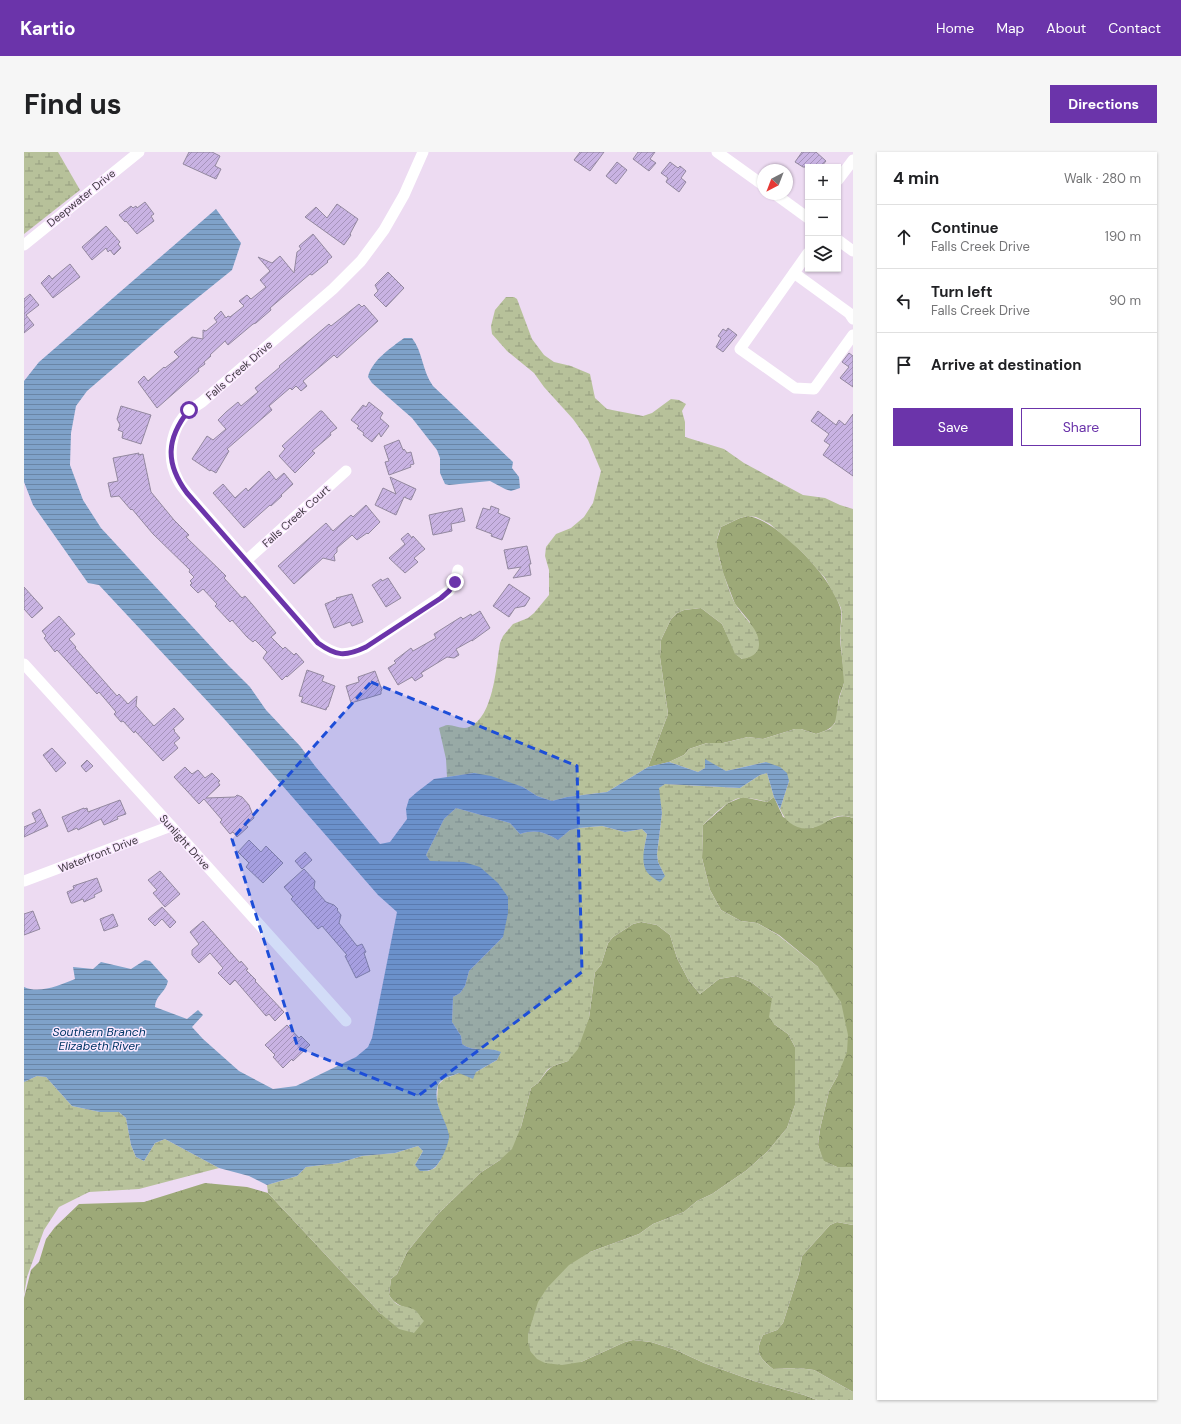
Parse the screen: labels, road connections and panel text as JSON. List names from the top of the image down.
{
  "streets": {
    "street": [
      "Deepwater Drive",
      "Falls Creek Drive",
      "Falls Creek Court",
      "Sunlight Drive",
      "Waterfront Drive"
    ]
  },
  "crossings": [
    ["Falls Creek Drive", "Falls Creek Court"],
    ["Sunlight Drive", "Waterfront Drive"]
  ],
  "water": ["Southern Branch Elizabeth River"],
  "north": "bottom left",
  "page": {
    "header": "Kartio",
    "nav": [
      "Home",
      "Map",
      "About",
      "Contact"
    ],
    "buttons": [
      "Directions",
      ["Save", "Share"]
    ],
    "title": "Find us",
    "heading": ["4 min", "Walk · 280 m"],
    "map_buttons": ["+", "−"],
    "list": [
      ["Continue", "Falls Creek Drive", "190 m"],
      ["Turn left", "Falls Creek Drive", "90 m"],
      "Arrive at destination"
    ]
  }
}
